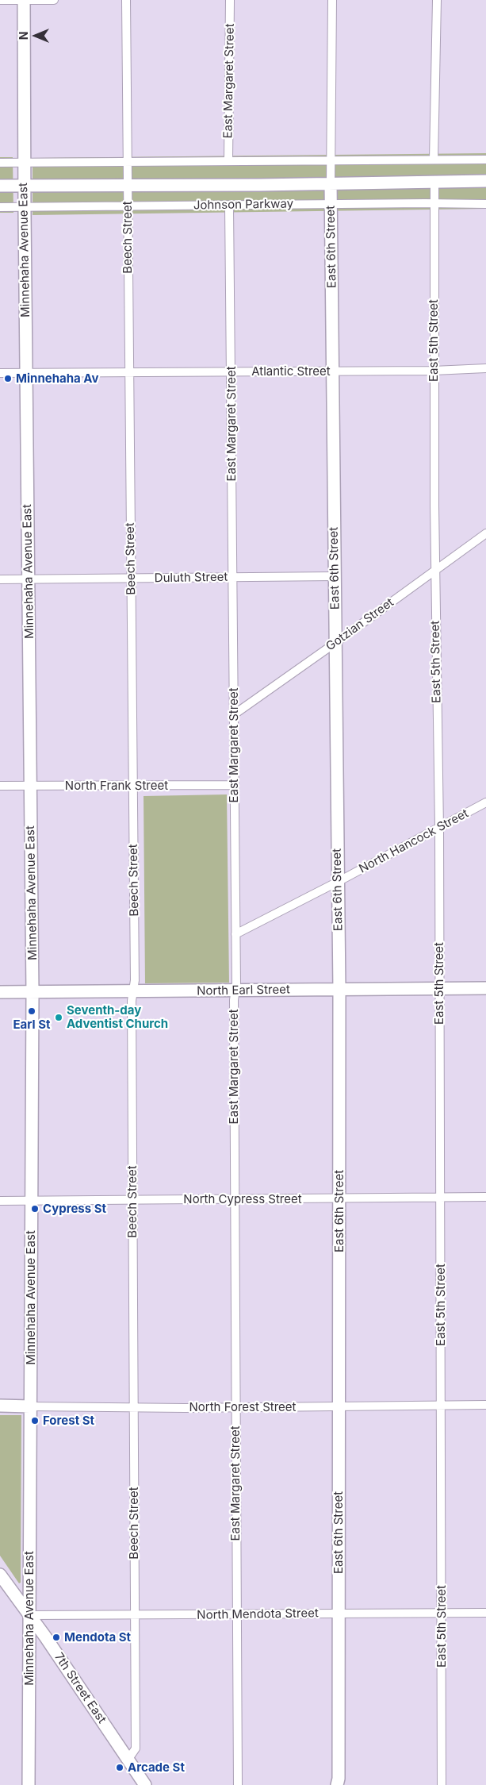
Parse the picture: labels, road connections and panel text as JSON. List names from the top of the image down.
{
  "streets": {
    "street": [
      "East Margaret Street",
      "Johnson Parkway",
      "Beech Street",
      "East 6th Street",
      "Minnehaha Avenue East",
      "East 5th Street",
      "Atlantic Street",
      "Duluth Street",
      "Gotzian Street",
      "North Frank Street",
      "North Hancock Street",
      "North Earl Street",
      "North Cypress Street",
      "North Forest Street",
      "North Mendota Street",
      "7th Street East"
    ]
  },
  "crossings": [
    ["East Margaret Street", "Johnson Parkway"],
    ["East Margaret Street", "Atlantic Street"],
    ["East Margaret Street", "Duluth Street"],
    ["East Margaret Street", "Gotzian Street"],
    ["East Margaret Street", "North Frank Street"],
    ["East Margaret Street", "North Hancock Street"],
    ["East Margaret Street", "North Earl Street"],
    ["East Margaret Street", "North Cypress Street"],
    ["East Margaret Street", "North Forest Street"],
    ["East Margaret Street", "North Mendota Street"],
    ["Johnson Parkway", "Beech Street"],
    ["Johnson Parkway", "East 6th Street"],
    ["Johnson Parkway", "Minnehaha Avenue East"],
    ["Johnson Parkway", "East 5th Street"],
    ["Beech Street", "Atlantic Street"],
    ["Beech Street", "Duluth Street"],
    ["Beech Street", "North Frank Street"],
    ["Beech Street", "North Earl Street"],
    ["Beech Street", "North Cypress Street"],
    ["Beech Street", "North Forest Street"],
    ["Beech Street", "North Mendota Street"],
    ["Beech Street", "7th Street East"],
    ["East 6th Street", "Atlantic Street"],
    ["East 6th Street", "Duluth Street"],
    ["East 6th Street", "Gotzian Street"],
    ["East 6th Street", "North Hancock Street"],
    ["East 6th Street", "North Earl Street"],
    ["East 6th Street", "North Cypress Street"],
    ["East 6th Street", "North Forest Street"],
    ["East 6th Street", "North Mendota Street"],
    ["Minnehaha Avenue East", "Atlantic Street"],
    ["Minnehaha Avenue East", "Duluth Street"],
    ["Minnehaha Avenue East", "North Frank Street"],
    ["Minnehaha Avenue East", "North Earl Street"],
    ["Minnehaha Avenue East", "North Cypress Street"],
    ["Minnehaha Avenue East", "North Forest Street"],
    ["Minnehaha Avenue East", "North Mendota Street"],
    ["Minnehaha Avenue East", "7th Street East"],
    ["East 5th Street", "Atlantic Street"],
    ["East 5th Street", "Gotzian Street"],
    ["East 5th Street", "North Hancock Street"],
    ["East 5th Street", "North Earl Street"],
    ["East 5th Street", "North Cypress Street"],
    ["East 5th Street", "North Forest Street"],
    ["East 5th Street", "North Mendota Street"],
    ["North Mendota Street", "7th Street East"]
  ],
  "places": [
    "Minnehaha Av",
    "Earl St",
    "Seventh-day Adventist Church",
    "Cypress St",
    "Forest St",
    "Mendota St",
    "Arcade St"
  ],
  "north": "left"
}
